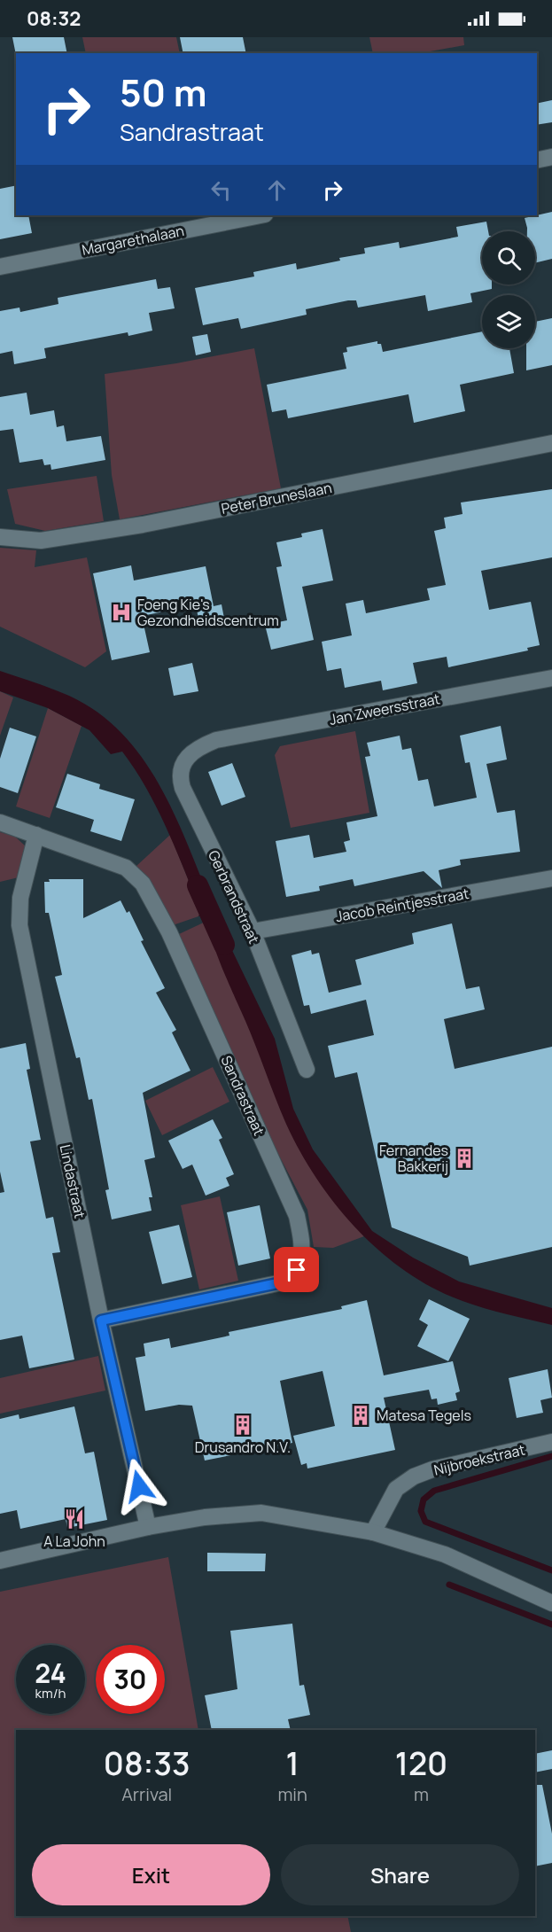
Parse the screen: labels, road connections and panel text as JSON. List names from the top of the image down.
{
  "streets": {
    "street": [
      "Margarethalaan",
      "Peter Bruneslaan",
      "Jan Zweersstraat",
      "Gerbrandstraat",
      "Jacob Reintjesstraat",
      "Sandrastraat",
      "Lindastraat",
      "Nijbroekstraat"
    ]
  },
  "crossings": [
    ["Jan Zweersstraat", "Gerbrandstraat"],
    ["Gerbrandstraat", "Jacob Reintjesstraat"],
    ["Sandrastraat", "Lindastraat"]
  ],
  "places": {
    "hospital": ["Foeng Kie's Gezondheidscentrum"],
    "building": ["Fernandes Bakkerij", "Matesa Tegels", "Drusandro N.V."],
    "restaurant": ["A La John"]
  },
  "page": {
    "status": "08:32",
    "turn": ["50 m", "Sandrastraat"],
    "speed": "24 km/h",
    "limit": "30",
    "eta": [
      "08:33",
      "Arrival",
      "1",
      "min",
      "120",
      "m"
    ],
    "buttons": ["Exit", "Share"]
  }
}
